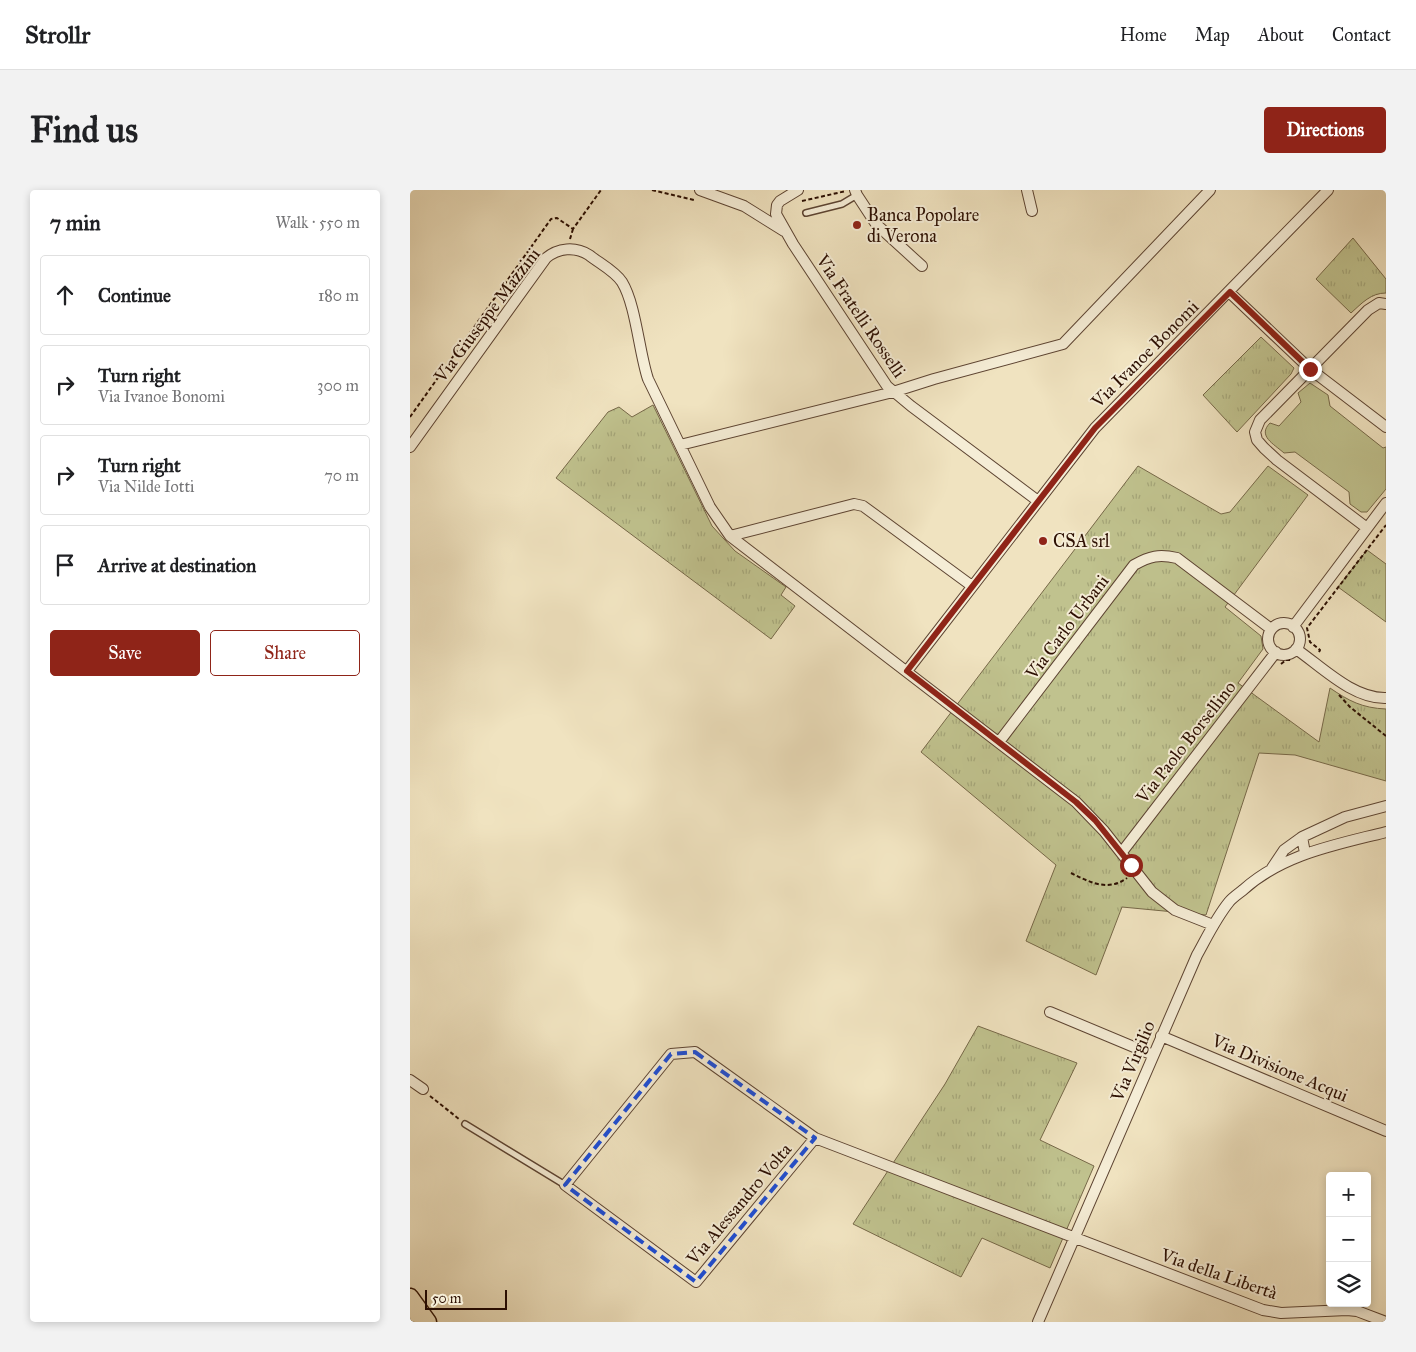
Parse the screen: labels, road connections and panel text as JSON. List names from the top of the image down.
{
  "streets": {
    "street": [
      "Via Giuseppe Mazzini",
      "Via Fratelli Rosselli",
      "Via Ivanoe Bonomi",
      "Via Carlo Urbani",
      "Via Paolo Borsellino",
      "Via Virgilio",
      "Via Divisione Acqui",
      "Via Alessandro Volta",
      "Via della Libertà"
    ]
  },
  "crossings": [
    ["Via Giuseppe Mazzini", "Via Ivanoe Bonomi"],
    ["Via Giuseppe Mazzini", "Via Carlo Urbani"],
    ["Via Giuseppe Mazzini", "Via Paolo Borsellino"],
    ["Via Giuseppe Mazzini", "Via Virgilio"],
    ["Via Fratelli Rosselli", "Via Ivanoe Bonomi"],
    ["Via Carlo Urbani", "Via Paolo Borsellino"],
    ["Via Virgilio", "Via Divisione Acqui"],
    ["Via Virgilio", "Via Alessandro Volta"],
    ["Via Virgilio", "Via della Libertà"],
    ["Via Alessandro Volta", "Via della Libertà"]
  ],
  "places": ["Banca Popolare di Verona", "CSA srl"],
  "scale_bar": "50 m",
  "page": {
    "header": "Strollr",
    "nav": [
      "Home",
      "Map",
      "About",
      "Contact"
    ],
    "buttons": [
      "Directions",
      ["Save", "Share"]
    ],
    "title": "Find us",
    "heading": ["7 min", "Walk · 550 m"],
    "list": [
      ["Continue", "180 m"],
      ["Turn right", "Via Ivanoe Bonomi", "300 m"],
      ["Turn right", "Via Nilde Iotti", "70 m"],
      "Arrive at destination"
    ],
    "map_buttons": ["+", "−"],
    "scale": "50 m"
  }
}
